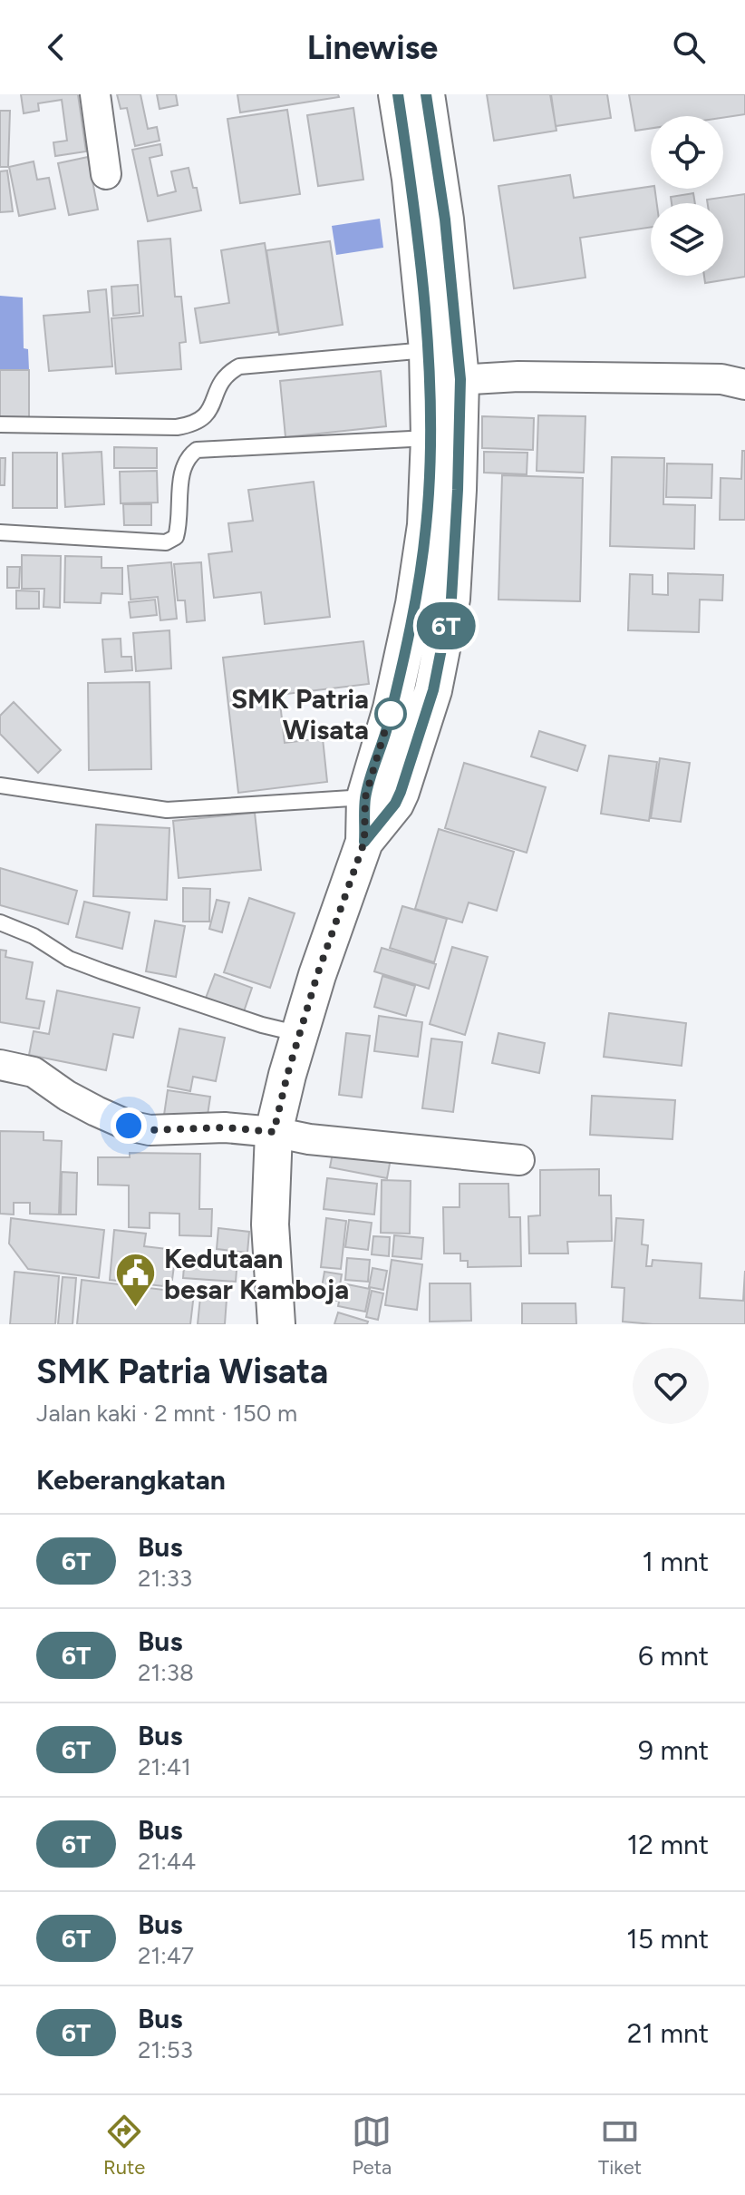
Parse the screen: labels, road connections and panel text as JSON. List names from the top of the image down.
{
  "places": {
    "other": ["SMK Patria Wisata"],
    "public building": ["Kedutaan besar Kamboja"]
  },
  "lines": ["bus line 6T"],
  "page": {
    "header": "Linewise",
    "on_map": "6T",
    "heading": [
      ["SMK Patria Wisata", "Jalan kaki · 2 mnt · 150 m"],
      "Keberangkatan"
    ],
    "list": [
      {
        "mark": "6T",
        "name": "Bus",
        "note": "21:33",
        "value": "1 mnt"
      },
      {
        "mark": "6T",
        "name": "Bus",
        "note": "21:38",
        "value": "6 mnt"
      },
      {
        "mark": "6T",
        "name": "Bus",
        "note": "21:41",
        "value": "9 mnt"
      },
      {
        "mark": "6T",
        "name": "Bus",
        "note": "21:44",
        "value": "12 mnt"
      },
      {
        "mark": "6T",
        "name": "Bus",
        "note": "21:47",
        "value": "15 mnt"
      },
      {
        "mark": "6T",
        "name": "Bus",
        "note": "21:53",
        "value": "21 mnt"
      }
    ],
    "tabs": ["Rute", "Peta", "Tiket"]
  }
}
